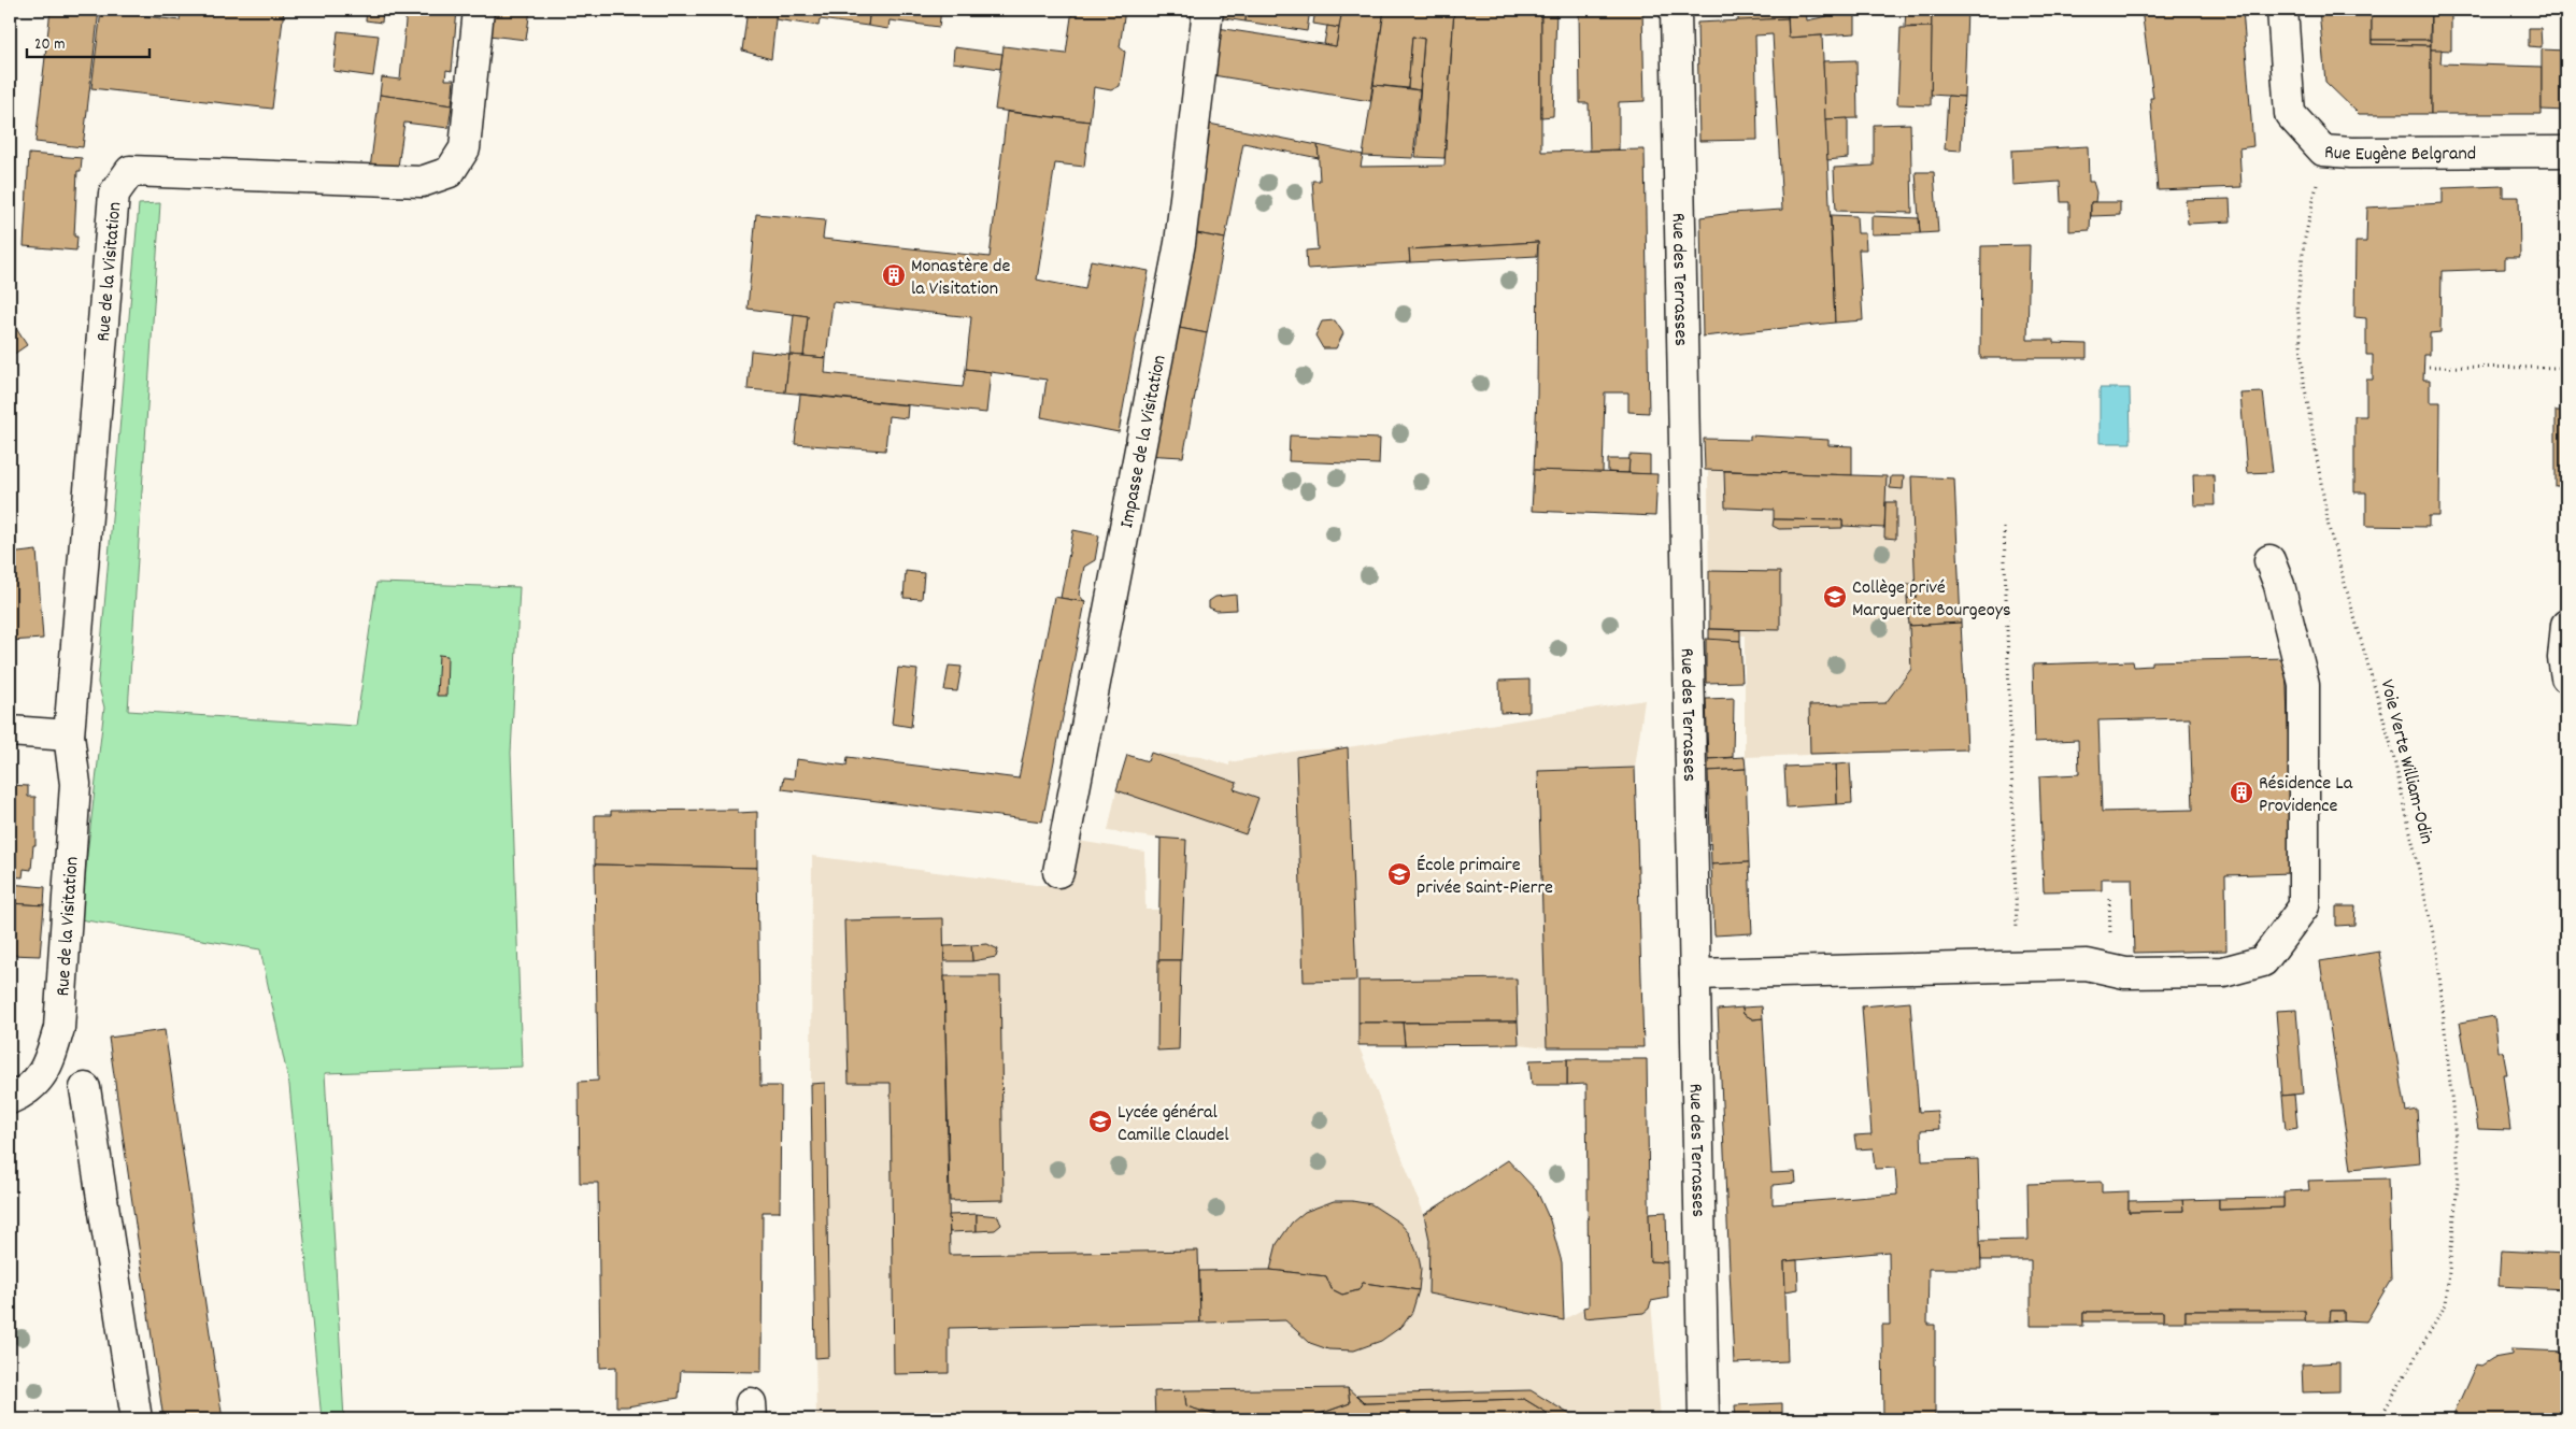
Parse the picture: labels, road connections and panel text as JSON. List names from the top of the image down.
{
  "streets": {
    "street": [
      "Rue Eugène Belgrand",
      "Rue de la Visitation",
      "Rue des Terrasses",
      "Impasse de la Visitation"
    ],
    "path": ["Voie Verte William-Odin"]
  },
  "crossings": [
    ["Rue Eugène Belgrand", "Voie Verte William-Odin"]
  ],
  "places": {
    "building": ["Monastère de la Visitation", "Résidence La Providence"],
    "school or university": ["Collège privé Marguerite Bourgeoys", "École primaire privée Saint-Pierre", "Lycée général Camille Claudel"]
  },
  "scale_bar": "20 m"
}
